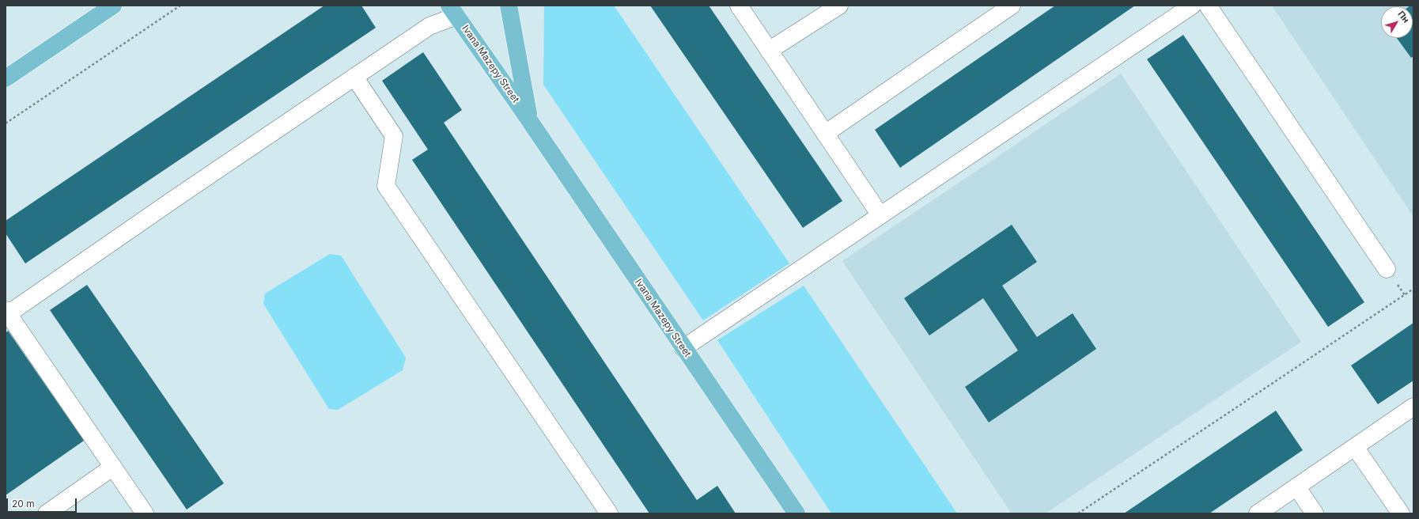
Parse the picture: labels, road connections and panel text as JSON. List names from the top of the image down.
{
  "streets": {
    "main road": ["Ivana Mazepy Street"]
  },
  "scale_bar": "20 m",
  "north": "top right"
}
